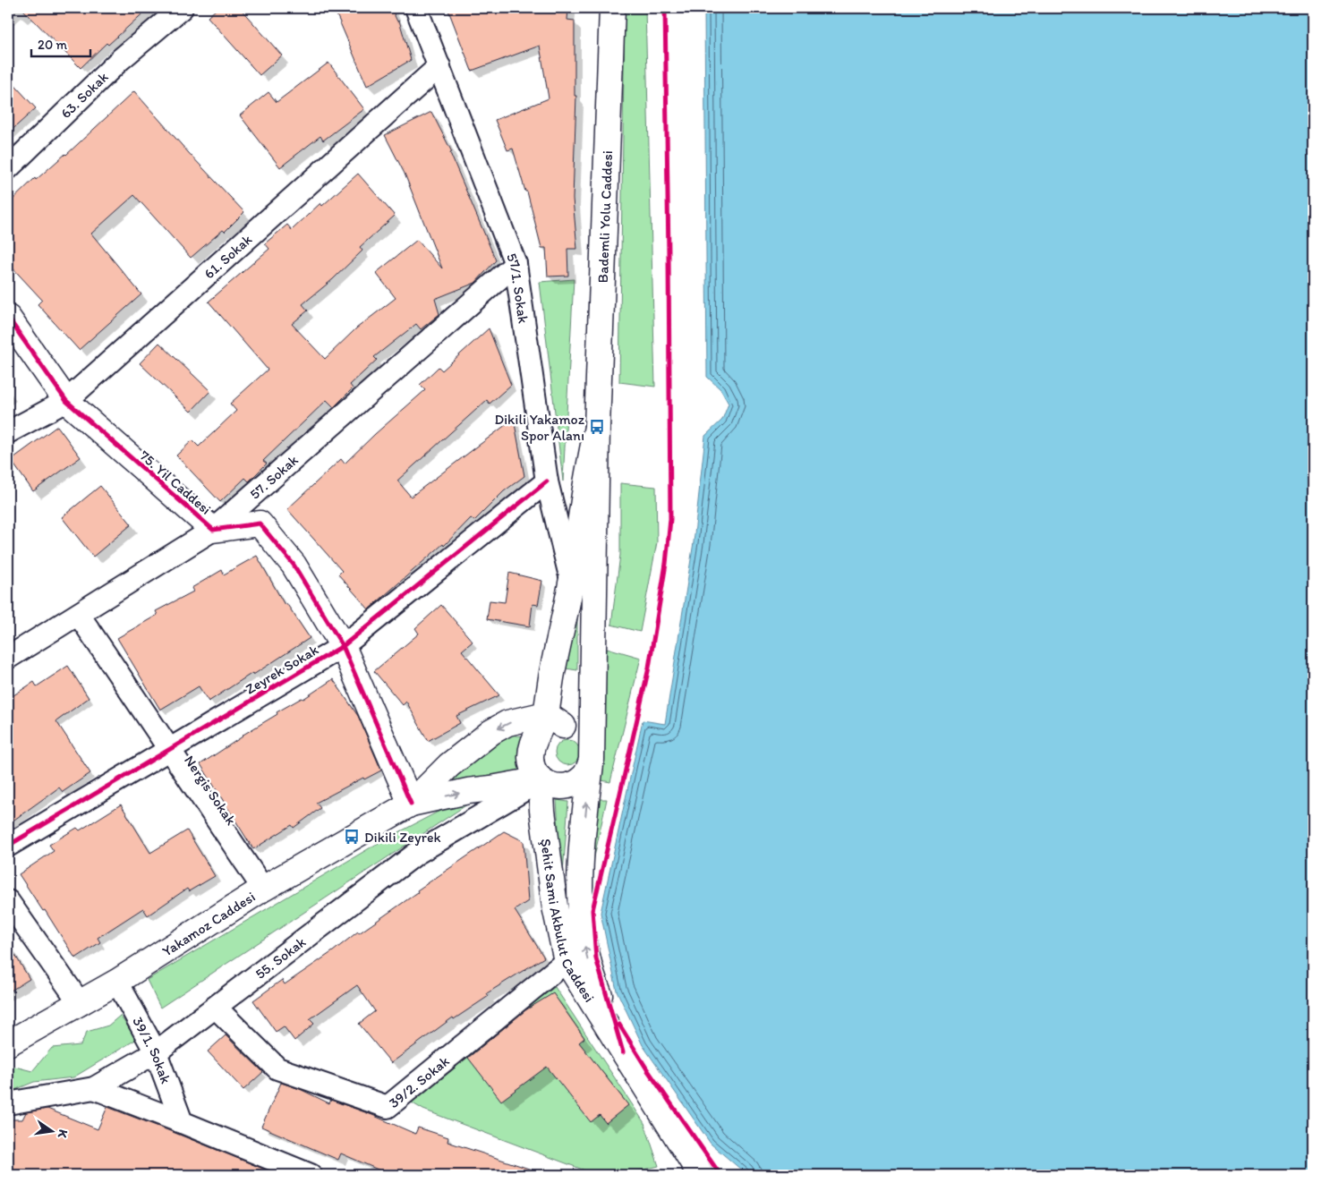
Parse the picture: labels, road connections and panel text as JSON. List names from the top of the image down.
{
  "streets": {
    "main road": [
      "Bademli Yolu Caddesi",
      "75. Yil Caddesi",
      "Şehit Sami Akbulut Caddesi",
      "Yakamoz Caddesi"
    ],
    "street": [
      "63. Sokak",
      "61. Sokak",
      "57/1. Sokak",
      "57. Sokak",
      "Zeyrek Sokak",
      "Nergis Sokak",
      "55. Sokak",
      "39/1. Sokak",
      "39/2. Sokak"
    ]
  },
  "crossings": [
    ["Bademli Yolu Caddesi", "Şehit Sami Akbulut Caddesi"],
    ["61. Sokak", "57/1. Sokak"],
    ["61. Sokak", "75. Yil Caddesi"],
    ["57/1. Sokak", "57. Sokak"],
    ["57/1. Sokak", "Zeyrek Sokak"],
    ["57. Sokak", "75. Yil Caddesi"],
    ["57. Sokak", "Nergis Sokak"],
    ["75. Yil Caddesi", "Zeyrek Sokak"],
    ["75. Yil Caddesi", "Yakamoz Caddesi"],
    ["Zeyrek Sokak", "Nergis Sokak"],
    ["Nergis Sokak", "Yakamoz Caddesi"],
    ["Şehit Sami Akbulut Caddesi", "55. Sokak"],
    ["Şehit Sami Akbulut Caddesi", "39/2. Sokak"],
    ["Yakamoz Caddesi", "39/1. Sokak"],
    ["55. Sokak", "39/1. Sokak"],
    ["55. Sokak", "39/2. Sokak"]
  ],
  "places": {
    "bus stop": ["Dikili Yakamoz Spor Alanı", "Dikili Zeyrek"]
  },
  "scale_bar": "20 m",
  "north": "right"
}
